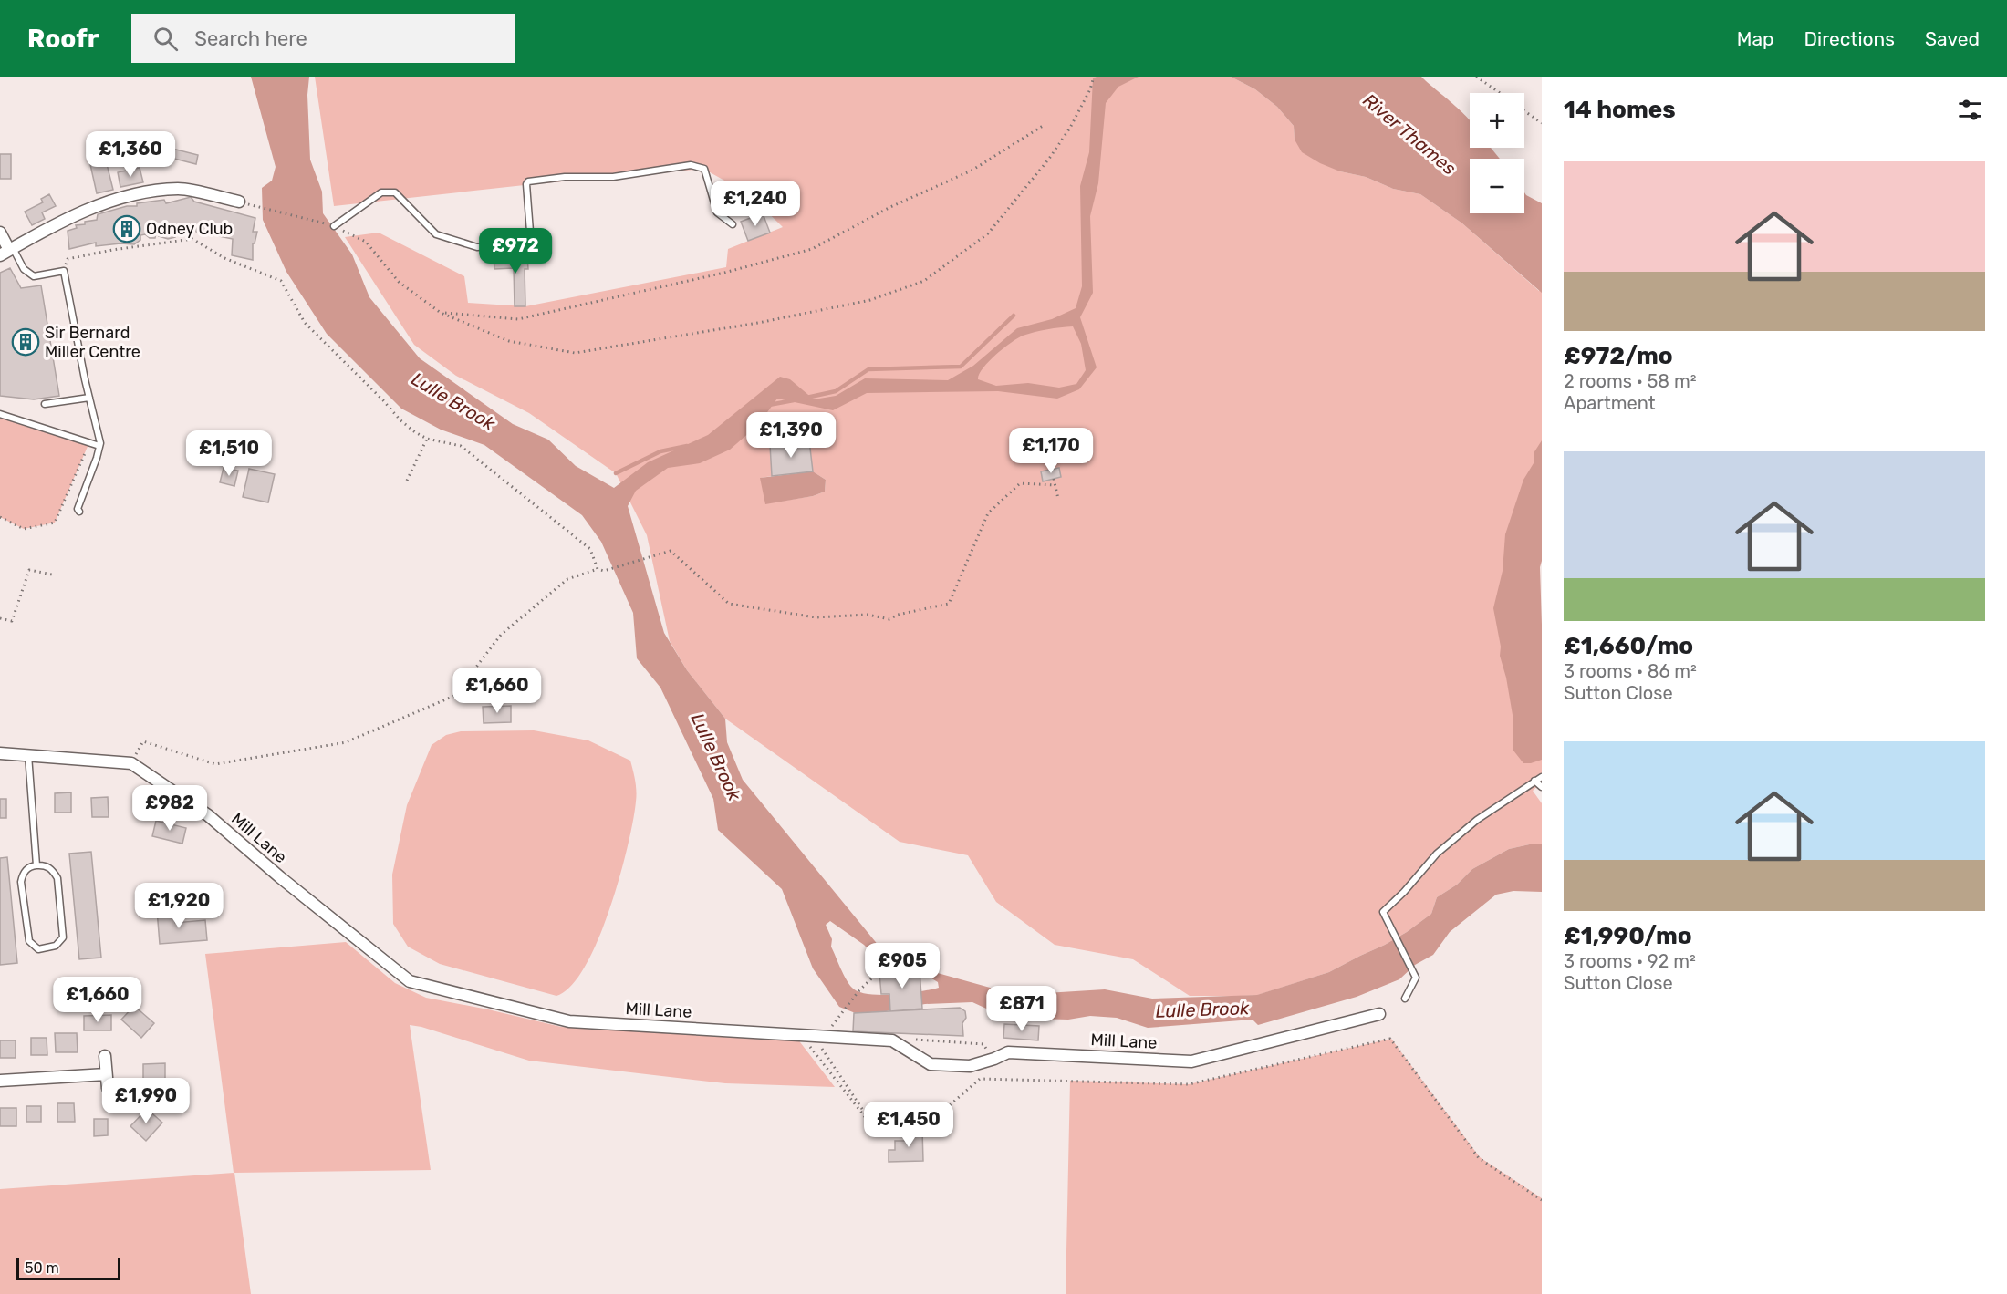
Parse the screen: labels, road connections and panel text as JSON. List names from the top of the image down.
{
  "streets": {
    "street": ["Mill Lane"]
  },
  "water": ["River Thames", "Lulle Brook"],
  "places": {
    "building": ["Odney Club", "Sir Bernard Miller Centre"]
  },
  "scale_bar": "50 m",
  "page": {
    "header": "Roofr",
    "search": "Search here",
    "nav": ["Map", "Directions", "Saved"],
    "heading": "14 homes",
    "map_buttons": ["+", "−"],
    "price": [
      "£1,360",
      "£1,240",
      "£972",
      "£1,390",
      "£1,170",
      "£1,510",
      "£1,660",
      "£982",
      "£1,920",
      "£905",
      "£1,660",
      "£871",
      "£1,990",
      "£1,450"
    ],
    "list": [
      {
        "name": "£972/mo",
        "note": "2 rooms · 58 m² · Apartment"
      },
      {
        "name": "£1,660/mo",
        "note": "3 rooms · 86 m² · Sutton Close"
      },
      {
        "name": "£1,990/mo",
        "note": "3 rooms · 92 m² · Sutton Close"
      }
    ],
    "scale": "50 m"
  }
}
